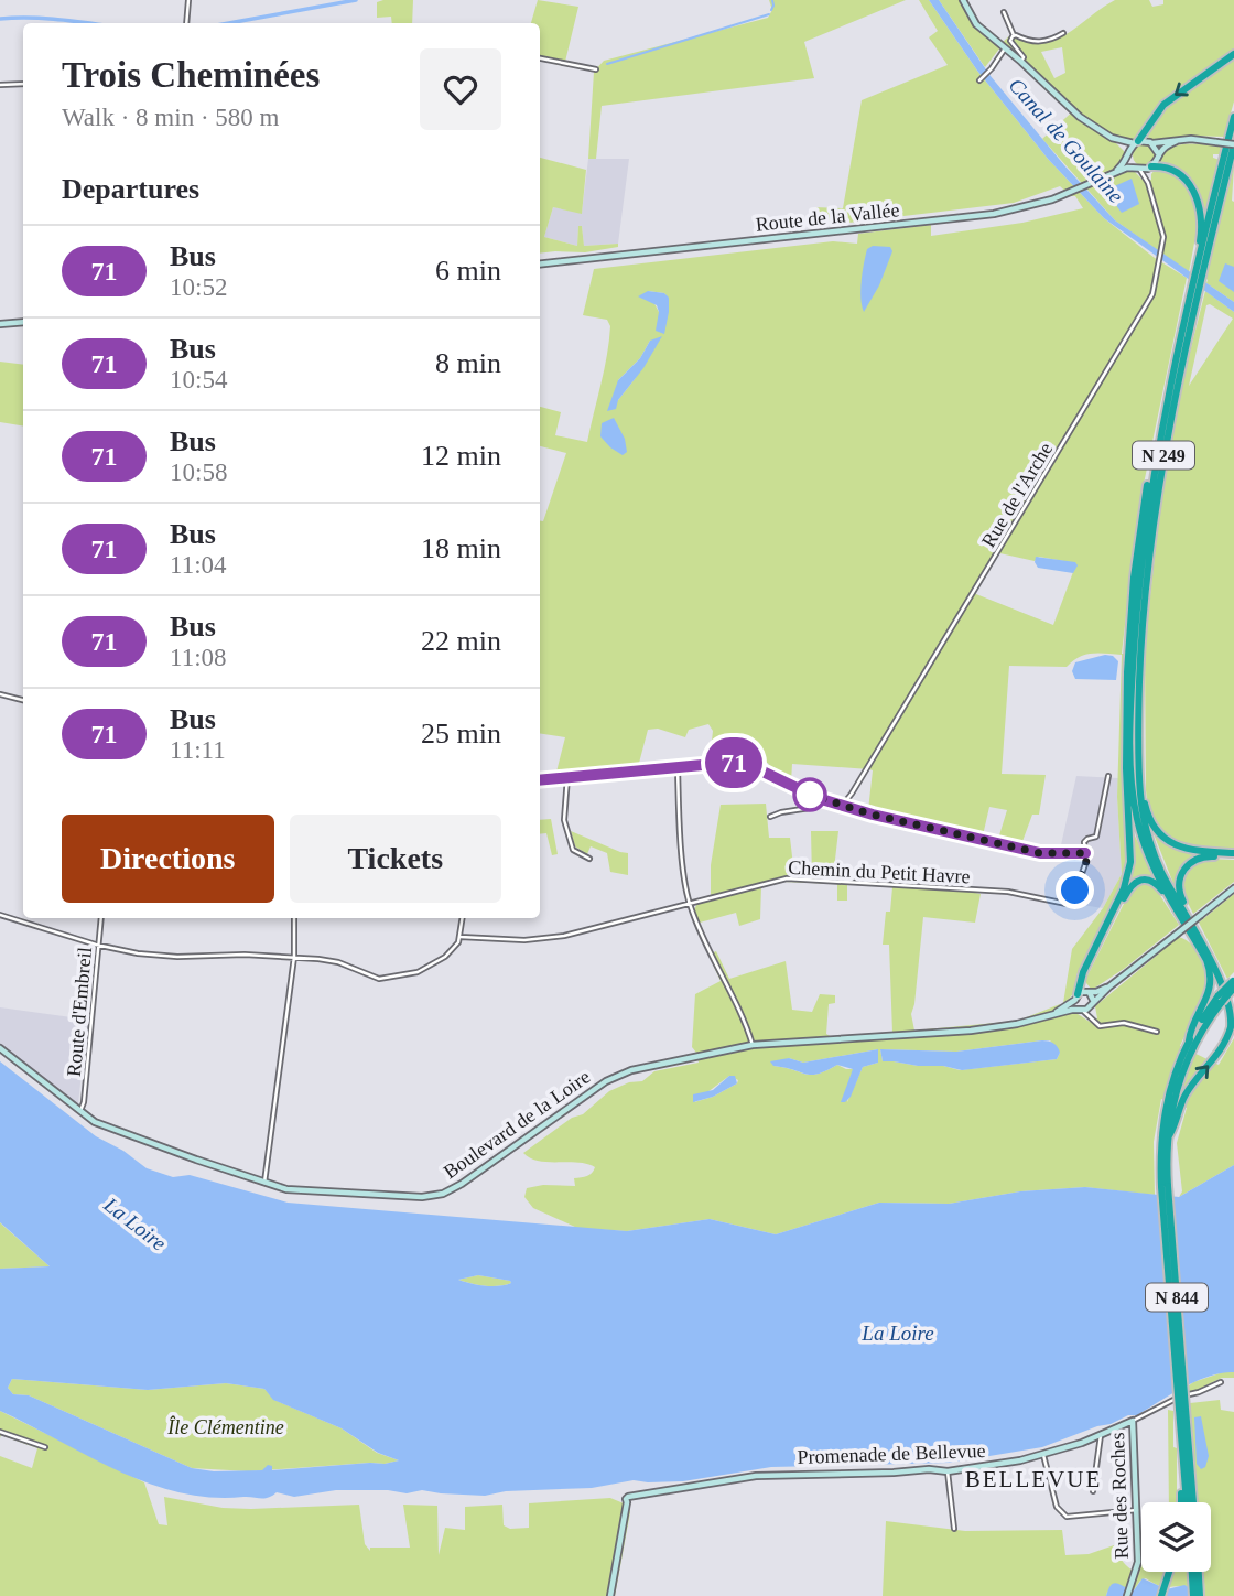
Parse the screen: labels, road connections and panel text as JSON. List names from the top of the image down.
{
  "streets": {
    "highway": ["N 249", "N 844"],
    "main road": [
      "Route de la Vallée",
      "Boulevard de la Loire",
      "Promenade de Bellevue",
      "Rue des Roches"
    ],
    "street": ["Rue de l'Arche", "Chemin du Petit Havre", "Route d'Embreil"]
  },
  "crossings": [
    ["N 249", "N 844"],
    ["Route d'Embreil", "Boulevard de la Loire"],
    ["Promenade de Bellevue", "Rue des Roches"]
  ],
  "districts": ["BELLEVUE"],
  "water": ["Canal de Goulaine", "La Loire"],
  "parks": ["Île Clémentine"],
  "lines": ["bus line 71"],
  "page": {
    "on_map": "71",
    "heading": [
      ["Trois Cheminées", "Walk · 8 min · 580 m"],
      "Departures"
    ],
    "list": [
      {
        "mark": "71",
        "name": "Bus",
        "note": "10:52",
        "value": "6 min"
      },
      {
        "mark": "71",
        "name": "Bus",
        "note": "10:54",
        "value": "8 min"
      },
      {
        "mark": "71",
        "name": "Bus",
        "note": "10:58",
        "value": "12 min"
      },
      {
        "mark": "71",
        "name": "Bus",
        "note": "11:04",
        "value": "18 min"
      },
      {
        "mark": "71",
        "name": "Bus",
        "note": "11:08",
        "value": "22 min"
      },
      {
        "mark": "71",
        "name": "Bus",
        "note": "11:11",
        "value": "25 min"
      }
    ],
    "buttons": ["Directions", "Tickets"]
  }
}
